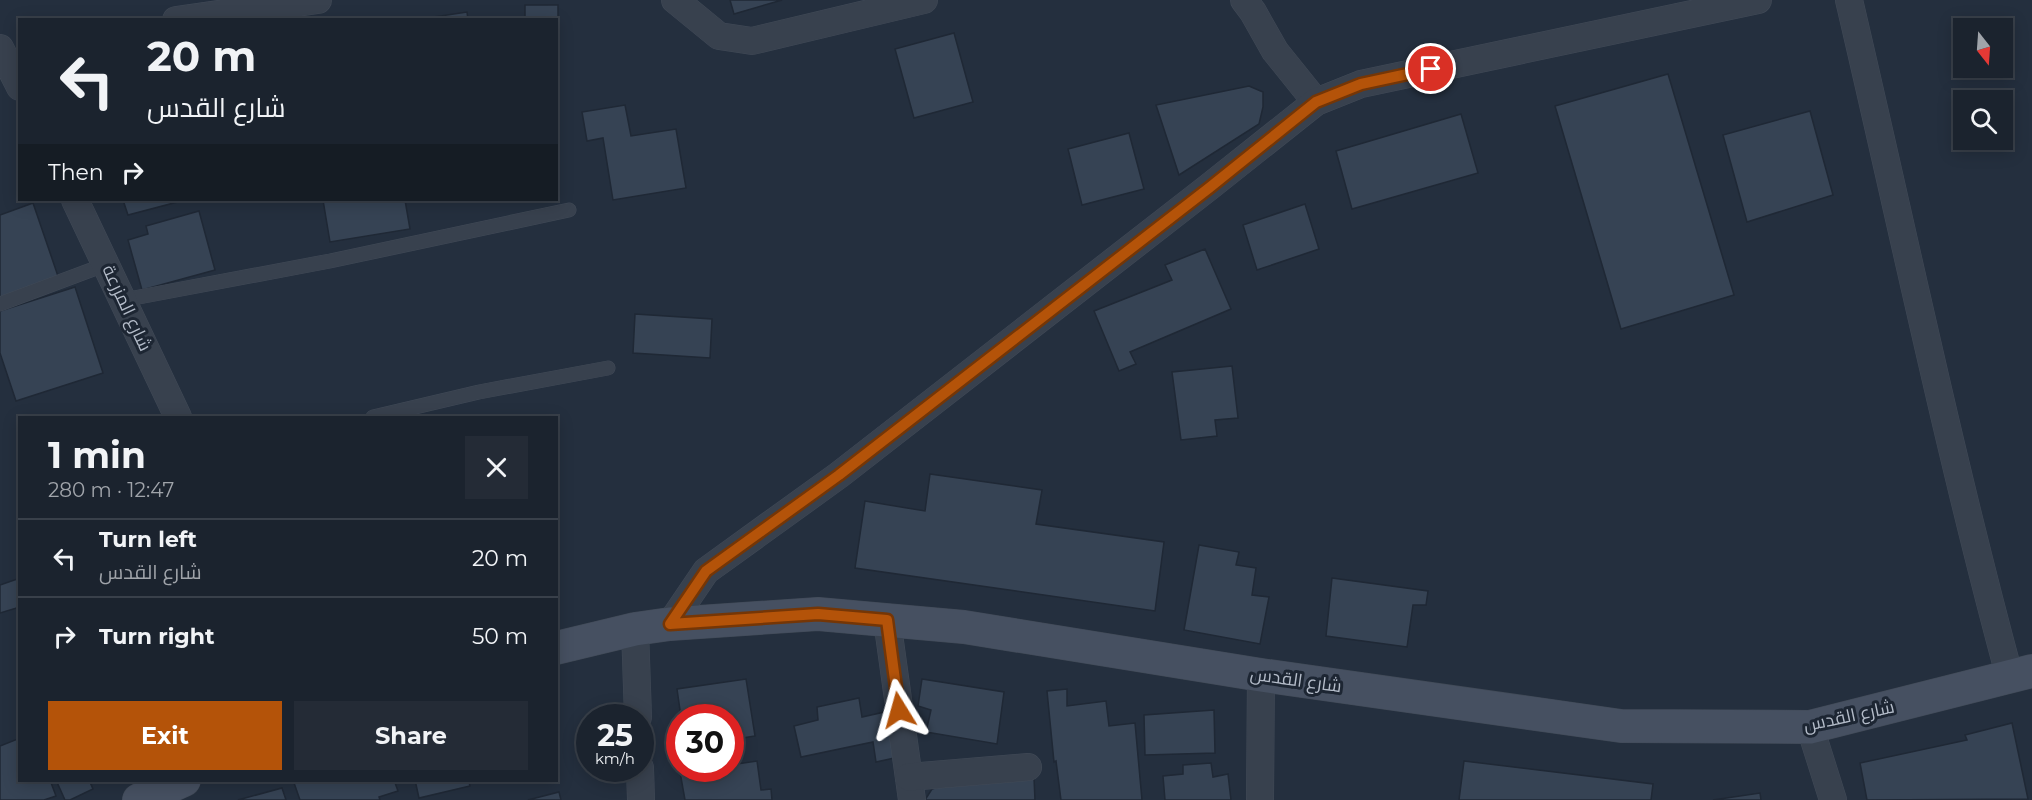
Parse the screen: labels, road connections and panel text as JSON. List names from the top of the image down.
{
  "streets": {
    "main road": ["شارع القدس"],
    "street": ["شارع المزرعة"]
  },
  "north": "bottom",
  "page": {
    "turn": ["20 m", "شارع القدس"],
    "then": "Then",
    "heading": ["1 min", "280 m · 12:47"],
    "list": [
      {
        "name": "Turn left",
        "note": "شارع القدس",
        "value": "20 m"
      },
      {
        "name": "Turn right",
        "value": "50 m"
      }
    ],
    "buttons": ["Exit", "Share"],
    "speed": "25 km/h",
    "limit": "30"
  }
}
